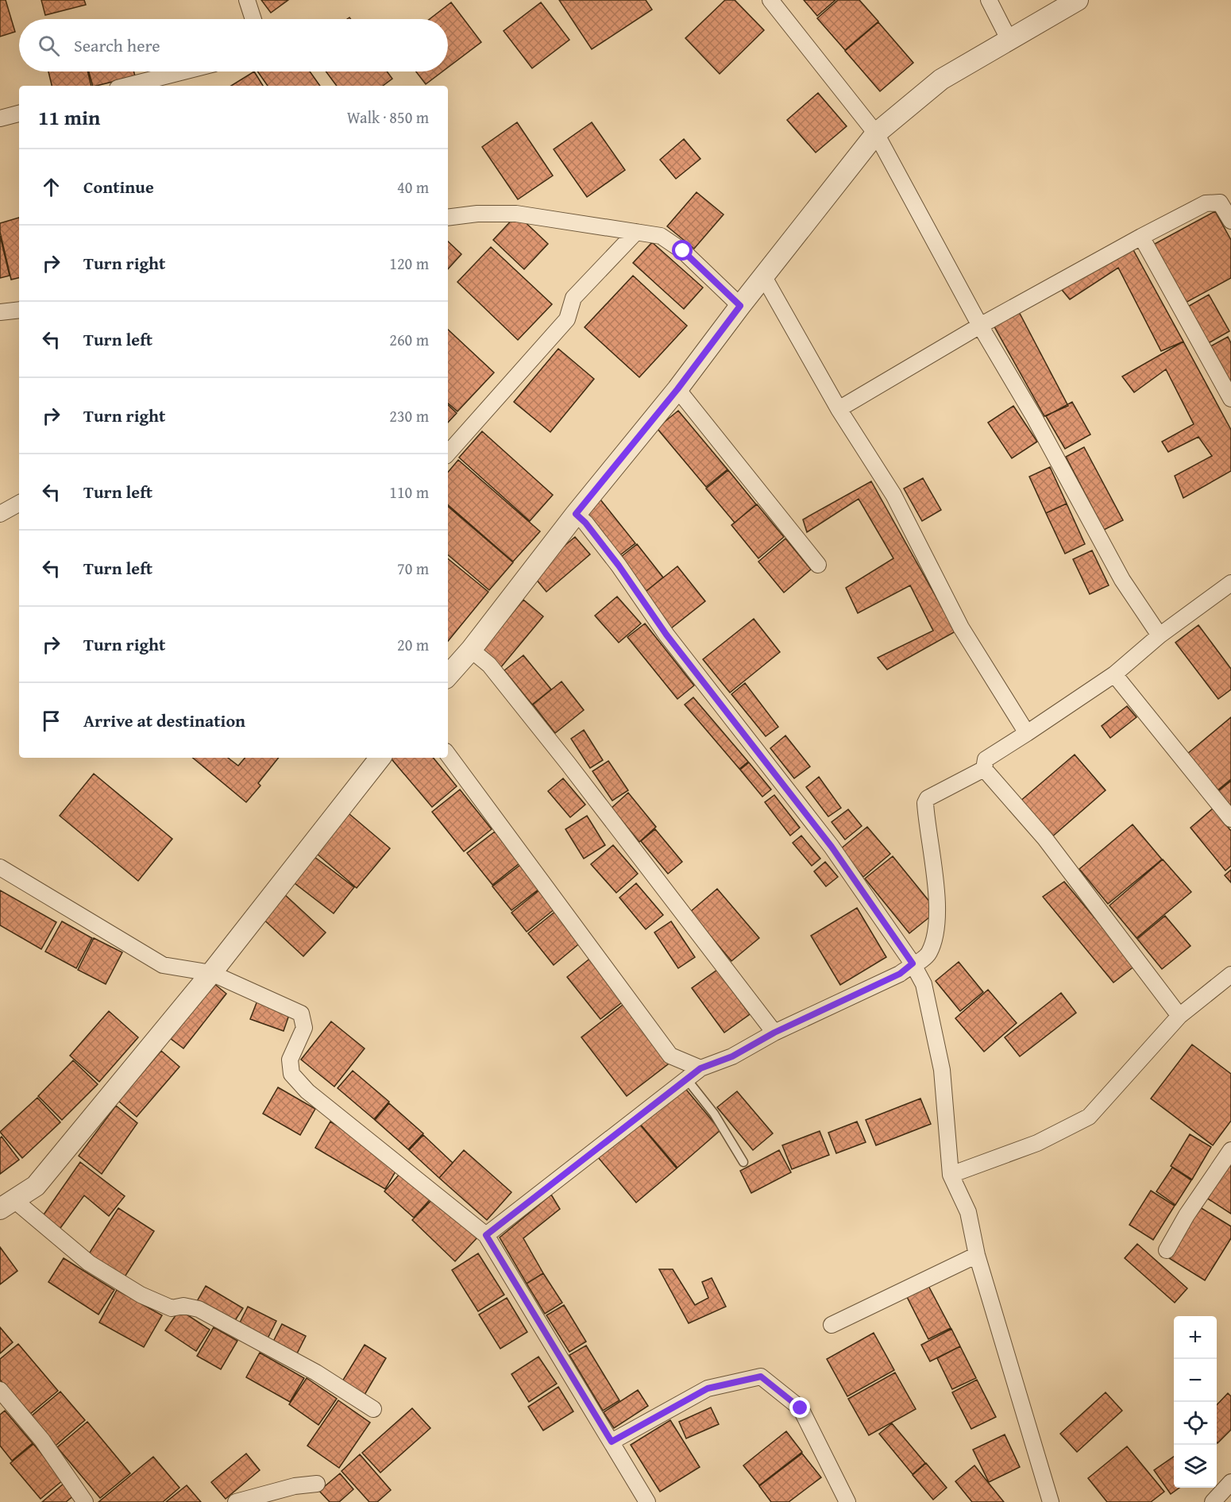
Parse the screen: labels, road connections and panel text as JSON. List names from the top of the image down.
{
  "page": {
    "search": "Search here",
    "heading": ["11 min", "Walk · 850 m"],
    "list": [
      ["Continue", "40 m"],
      ["Turn right", "120 m"],
      ["Turn left", "260 m"],
      ["Turn right", "230 m"],
      ["Turn left", "110 m"],
      ["Turn left", "70 m"],
      ["Turn right", "20 m"],
      "Arrive at destination"
    ],
    "map_buttons": ["+", "−"]
  }
}
